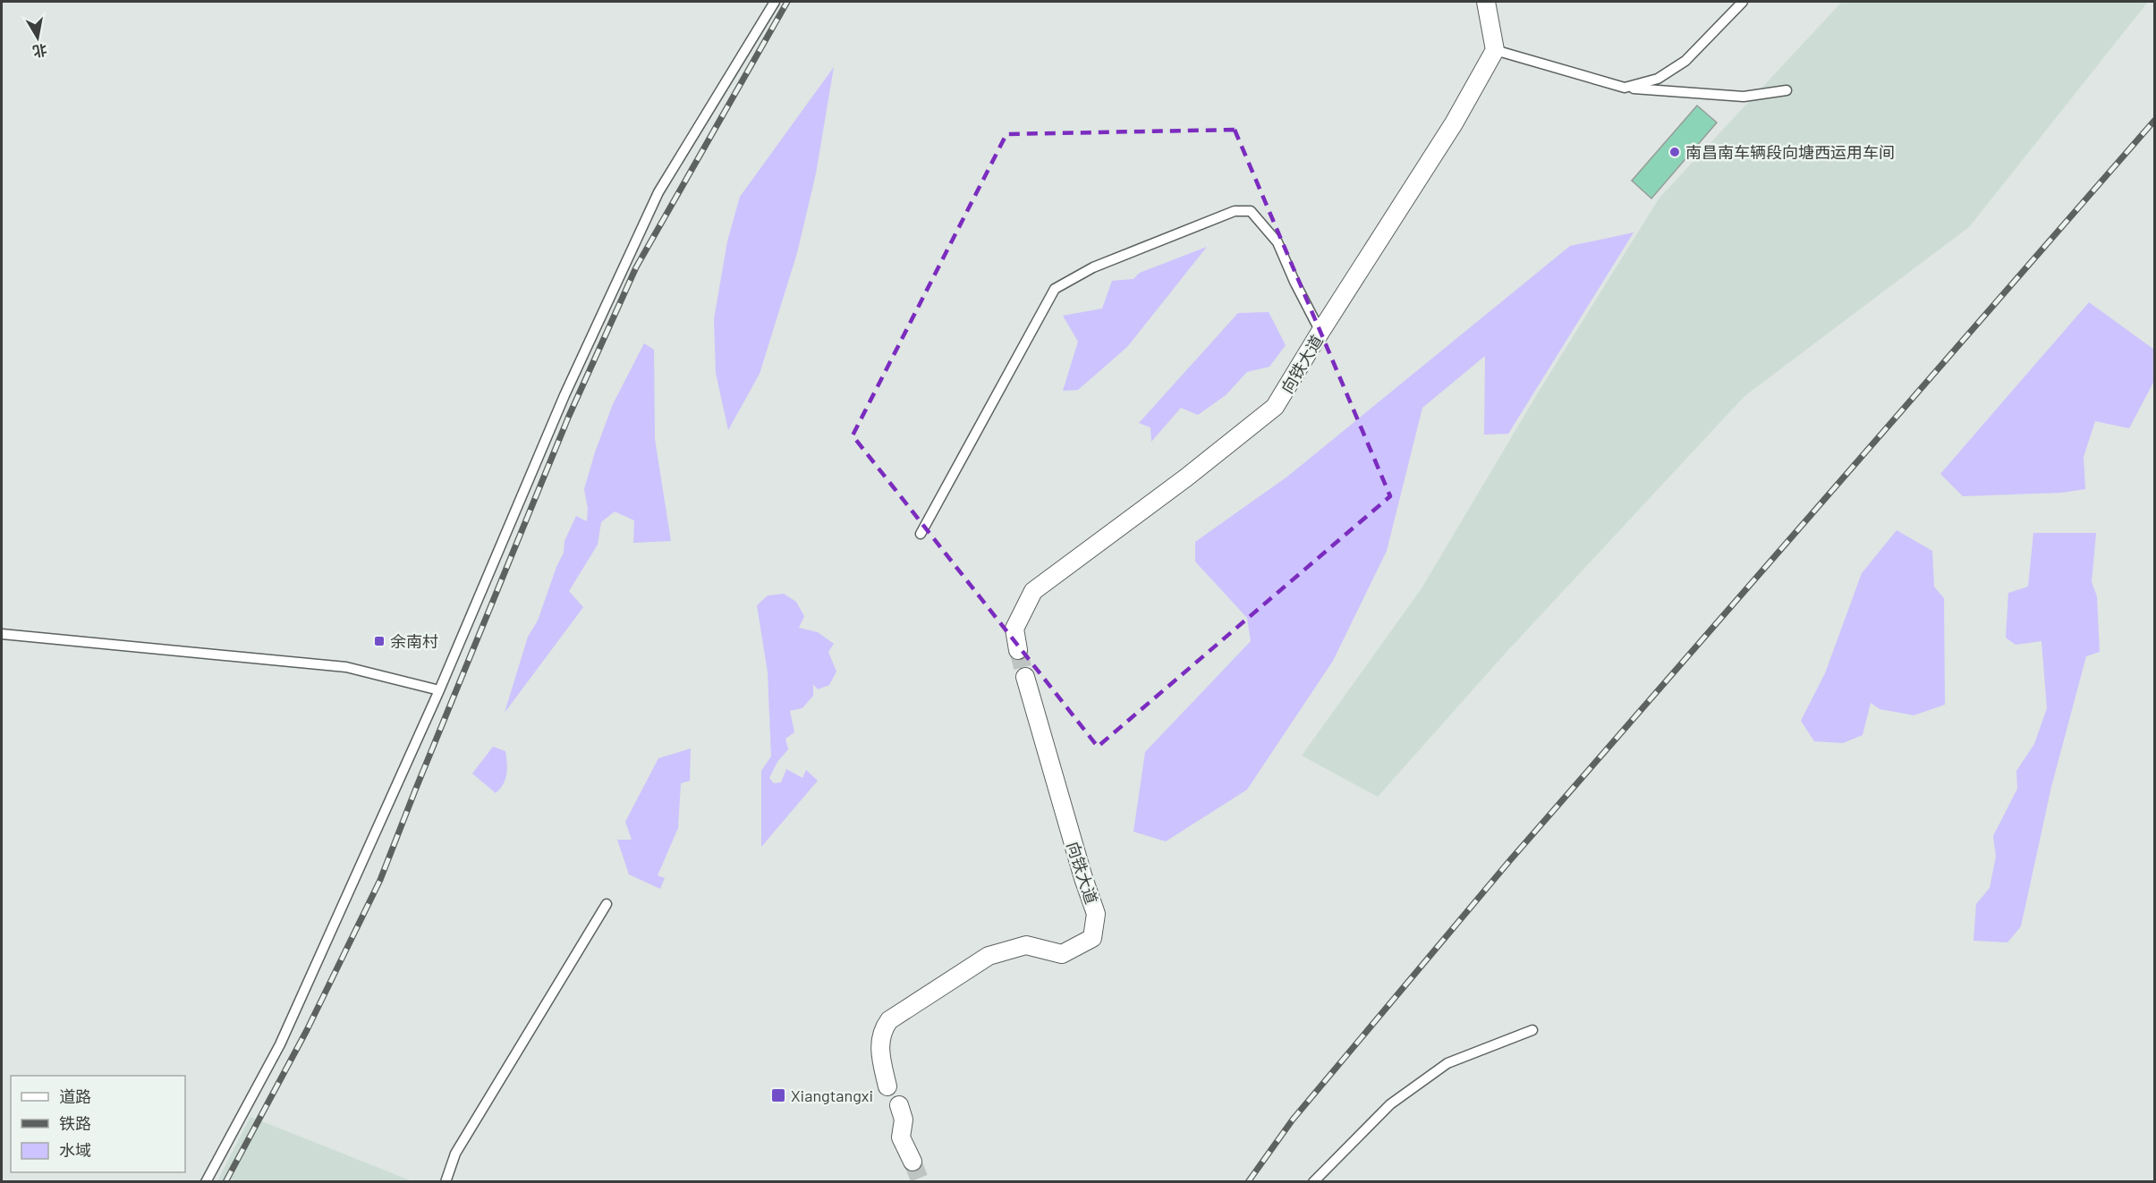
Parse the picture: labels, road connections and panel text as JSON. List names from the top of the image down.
{
  "streets": {
    "street": ["向铁大道"]
  },
  "places": {
    "other": ["南昌南车辆段向塘西运用车间"],
    "transit": ["余南村", "Xiangtangxi"]
  },
  "legend": ["道路", "铁路", "水域"],
  "north": "bottom"
}
